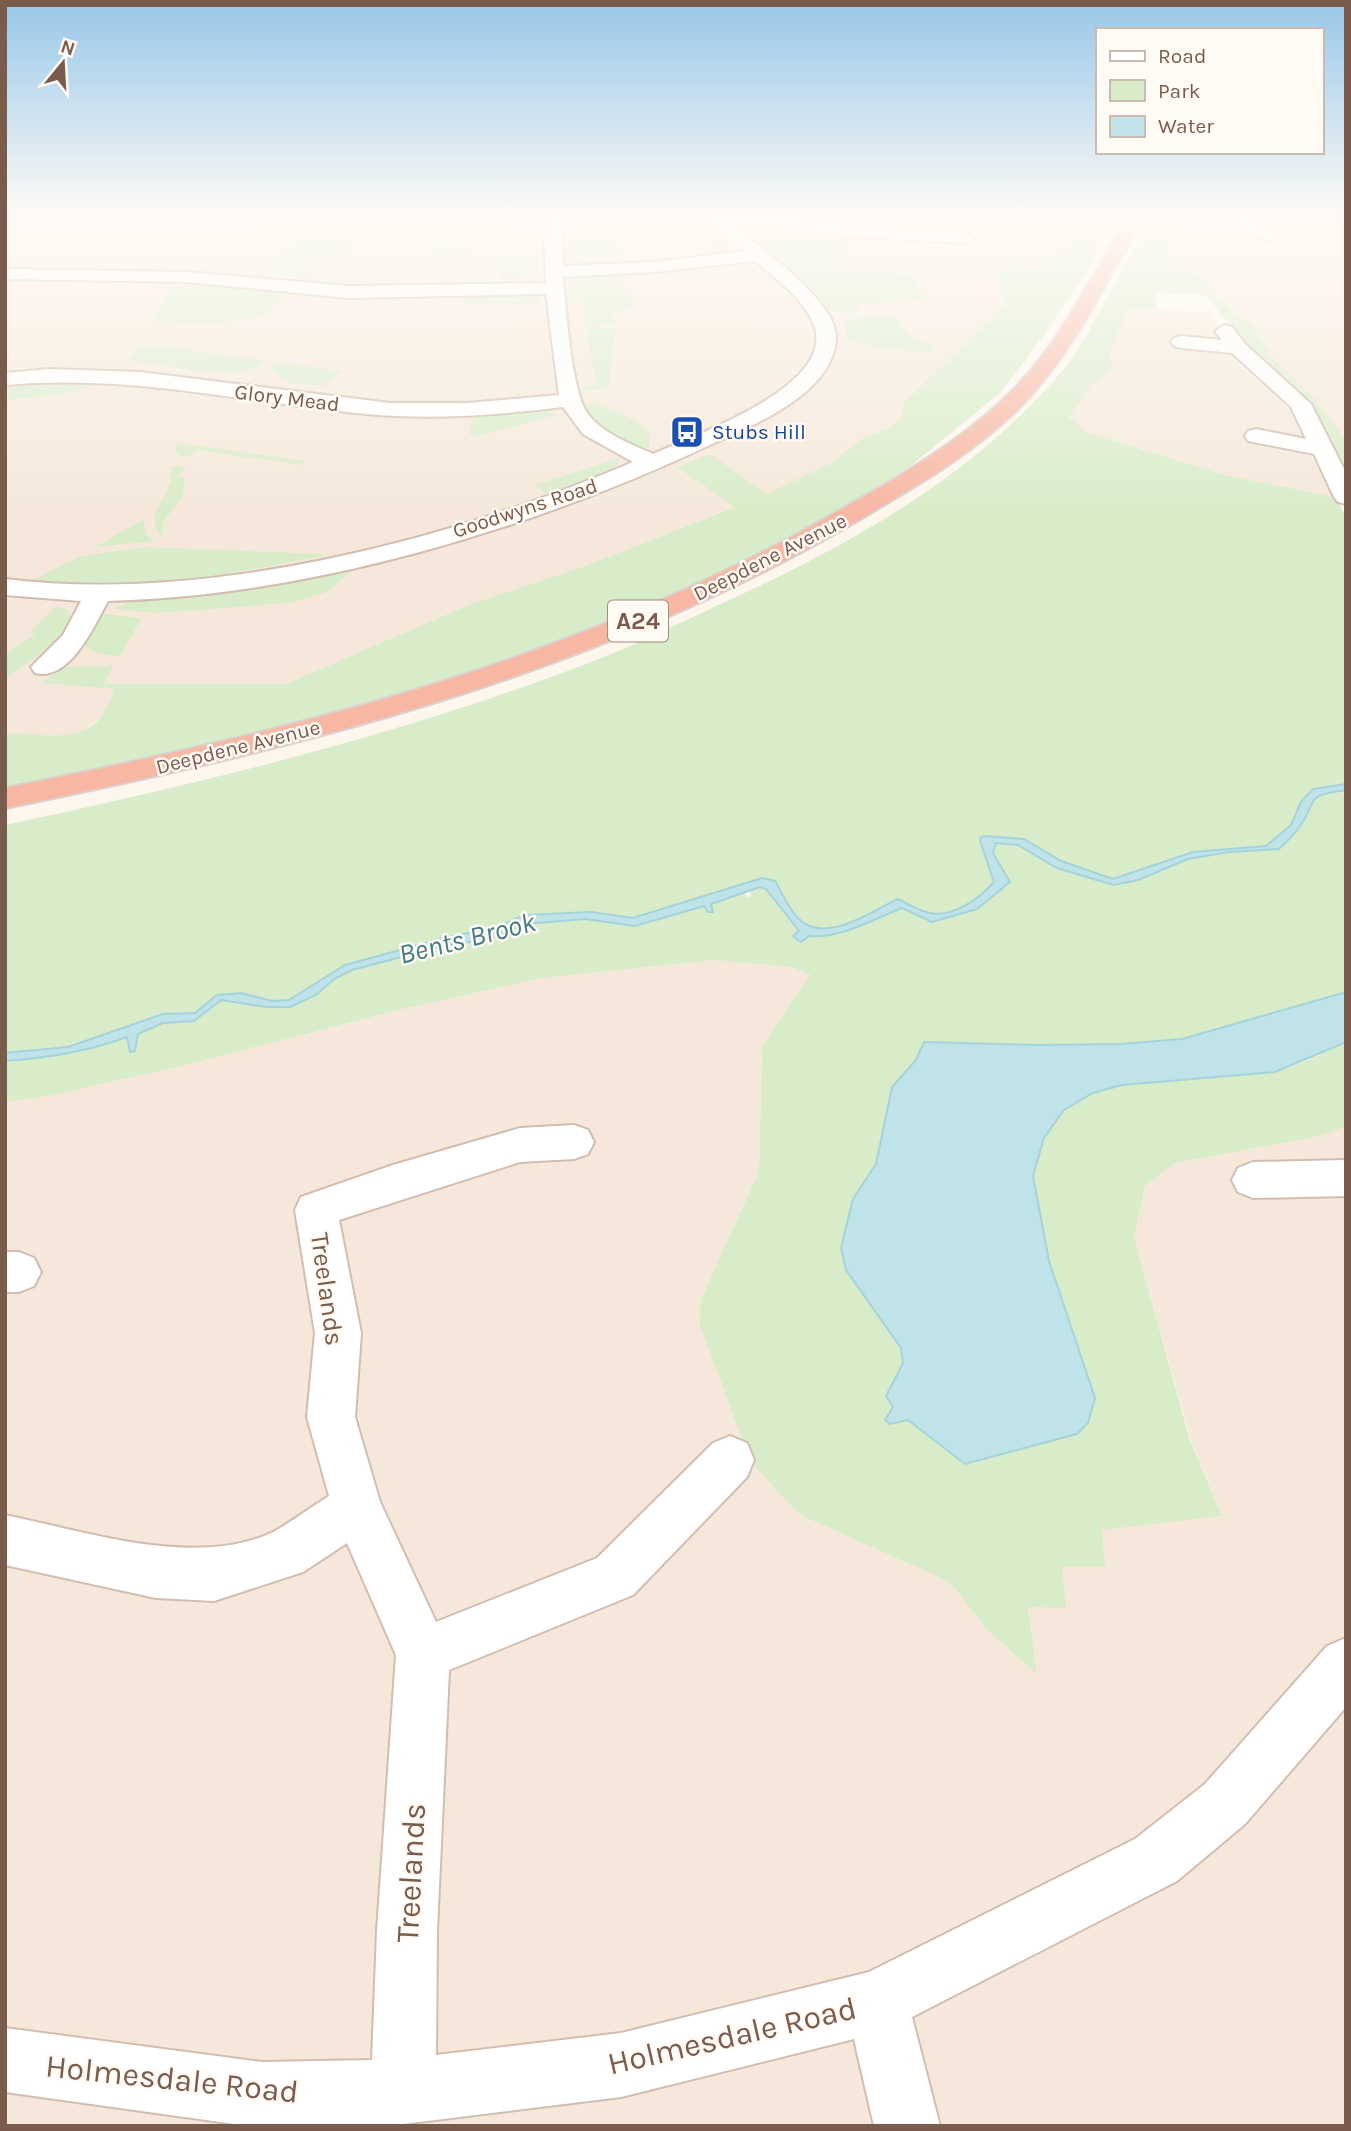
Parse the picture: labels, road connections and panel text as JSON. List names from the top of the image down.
{
  "streets": {
    "highway": ["Deepdene Avenue", "A24"],
    "street": [
      "Glory Mead",
      "Goodwyns Road",
      "Treelands",
      "Holmesdale Road"
    ]
  },
  "crossings": [
    ["Treelands", "Holmesdale Road"]
  ],
  "water": ["Bents Brook"],
  "places": {
    "bus stop": ["Stubs Hill"]
  },
  "legend": ["Road", "Park", "Water"],
  "north": "top"
}
